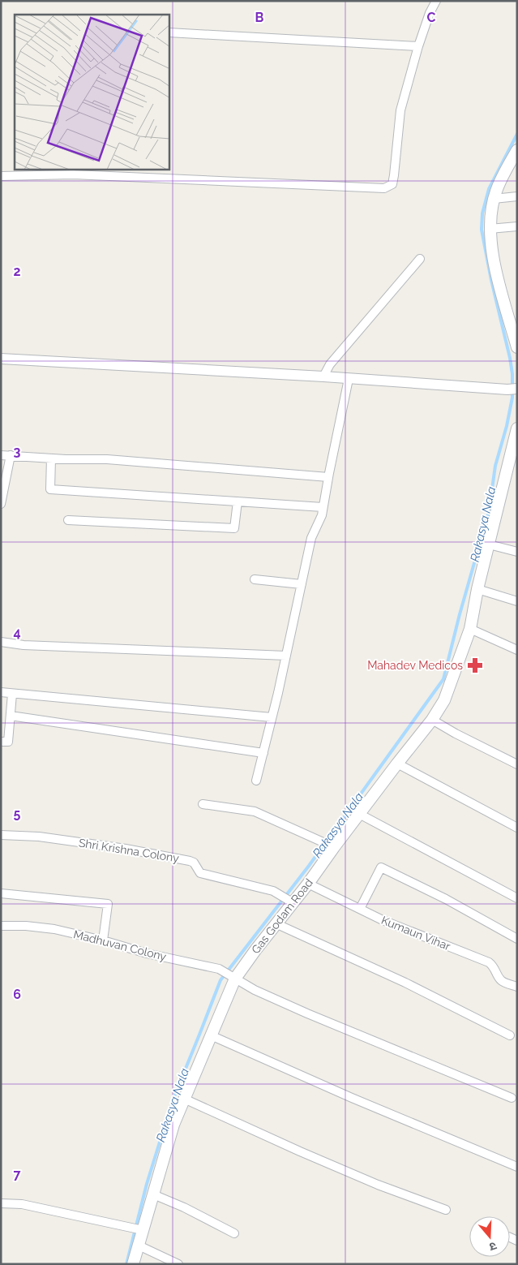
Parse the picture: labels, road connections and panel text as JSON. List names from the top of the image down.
{
  "streets": {
    "main road": ["Gas Godam Road"],
    "street": ["Shri Krishna Colony", "Kumaun Vihar", "Madhuvan Colony"]
  },
  "crossings": [
    ["Shri Krishna Colony", "Gas Godam Road"],
    ["Gas Godam Road", "Kumaun Vihar"],
    ["Gas Godam Road", "Madhuvan Colony"]
  ],
  "water": ["Rakasya Nala"],
  "places": {
    "pharmacy": ["Mahadev Medicos"]
  },
  "north": "bottom",
  "grid": {
    "columns": ["B", "C"],
    "rows": [
      "2",
      "3",
      "4",
      "5",
      "6",
      "7"
    ]
  }
}
